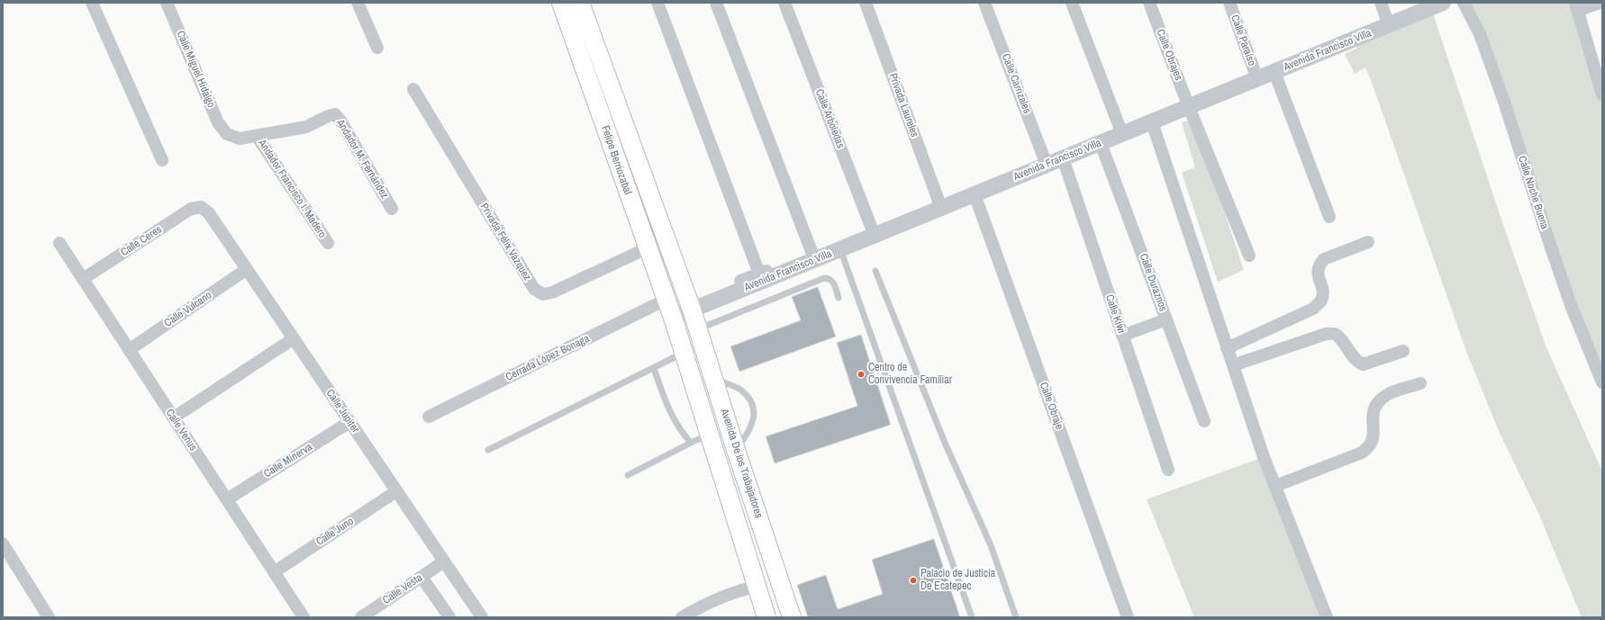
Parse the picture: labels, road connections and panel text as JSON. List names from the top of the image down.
{
  "streets": {
    "main road": ["Felipe Berriozabal", "Avenida De los Trabajadores"],
    "street": [
      "Calle Paraíso",
      "Avenida Francisco Villa",
      "Calle Obrajes",
      "Calle Miguel Hidalgo",
      "Calle Carrizales",
      "Privada Laureles",
      "Calle Arboledas",
      "Andador M. Fernández",
      "Andador Francisco I. Madero",
      "Calle Noche Buena",
      "Calle Ceres",
      "Privada Félix Vázquez",
      "Calle Duraznos",
      "Calle Vulcano",
      "Calle Kiwi",
      "Cerrada López Bonaga",
      "Calle Obraje",
      "Calle Júpiter",
      "Calle Venus",
      "Calle Minerva",
      "Calle Juno",
      "Calle Vesta"
    ]
  },
  "crossings": [
    ["Calle Paraíso", "Avenida Francisco Villa"],
    ["Avenida Francisco Villa", "Calle Obrajes"],
    ["Avenida Francisco Villa", "Calle Carrizales"],
    ["Avenida Francisco Villa", "Privada Laureles"],
    ["Avenida Francisco Villa", "Calle Arboledas"],
    ["Avenida Francisco Villa", "Felipe Berriozabal"],
    ["Avenida Francisco Villa", "Calle Duraznos"],
    ["Avenida Francisco Villa", "Calle Kiwi"],
    ["Avenida Francisco Villa", "Calle Obraje"],
    ["Avenida Francisco Villa", "Avenida De los Trabajadores"],
    ["Calle Miguel Hidalgo", "Andador M. Fernández"],
    ["Andador M. Fernández", "Andador Francisco I. Madero"],
    ["Felipe Berriozabal", "Privada Félix Vázquez"],
    ["Felipe Berriozabal", "Cerrada López Bonaga"],
    ["Felipe Berriozabal", "Avenida De los Trabajadores"],
    ["Calle Ceres", "Calle Júpiter"],
    ["Calle Ceres", "Calle Venus"],
    ["Calle Vulcano", "Calle Júpiter"],
    ["Calle Vulcano", "Calle Venus"],
    ["Calle Júpiter", "Calle Minerva"],
    ["Calle Júpiter", "Calle Juno"],
    ["Calle Júpiter", "Calle Vesta"],
    ["Calle Venus", "Calle Minerva"],
    ["Calle Venus", "Calle Juno"]
  ],
  "places": ["Centro de Convivencia Familiar", "Palacio de Justicia De Ecatepec"]
}
